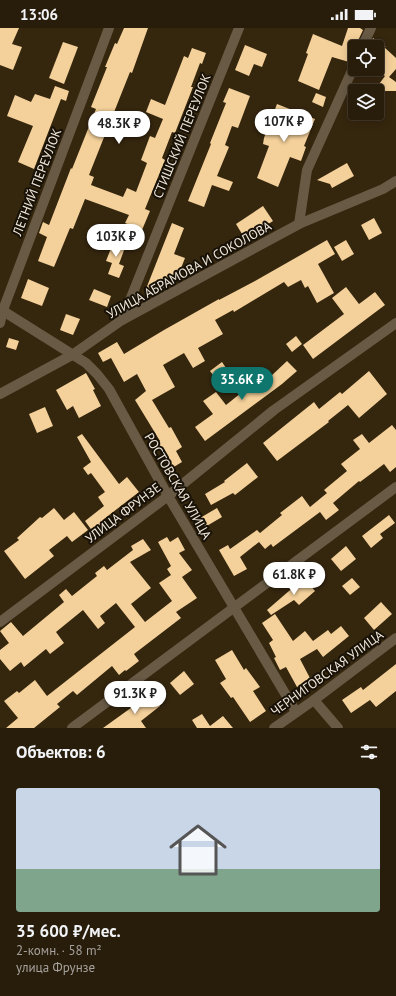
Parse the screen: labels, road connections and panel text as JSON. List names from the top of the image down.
{
  "streets": {
    "street": [
      "СТИШСКИЙ ПЕРЕУЛОК",
      "ЛЕТНИЙ ПЕРЕУЛОК",
      "УЛИЦА АБРАМОВА И СОКОЛОВА",
      "РОСТОВСКАЯ УЛИЦА",
      "УЛИЦА ФРУНЗЕ",
      "ЧЕРНИГОВСКАЯ УЛИЦА"
    ]
  },
  "crossings": [
    ["СТИШСКИЙ ПЕРЕУЛОК", "УЛИЦА АБРАМОВА И СОКОЛОВА"],
    ["ЛЕТНИЙ ПЕРЕУЛОК", "РОСТОВСКАЯ УЛИЦА"],
    ["УЛИЦА АБРАМОВА И СОКОЛОВА", "РОСТОВСКАЯ УЛИЦА"],
    ["РОСТОВСКАЯ УЛИЦА", "УЛИЦА ФРУНЗЕ"],
    ["РОСТОВСКАЯ УЛИЦА", "ЧЕРНИГОВСКАЯ УЛИЦА"]
  ],
  "page": {
    "status": "13:06",
    "price": [
      "107K ₽",
      "48.3K ₽",
      "103K ₽",
      "35.6K ₽",
      "61.8K ₽",
      "91.3K ₽"
    ],
    "heading": "Объектов: 6",
    "list": [
      {
        "name": "35 600 ₽/мес.",
        "note": "2-комн. · 58 m² · улица Фрунзе"
      }
    ]
  }
}
